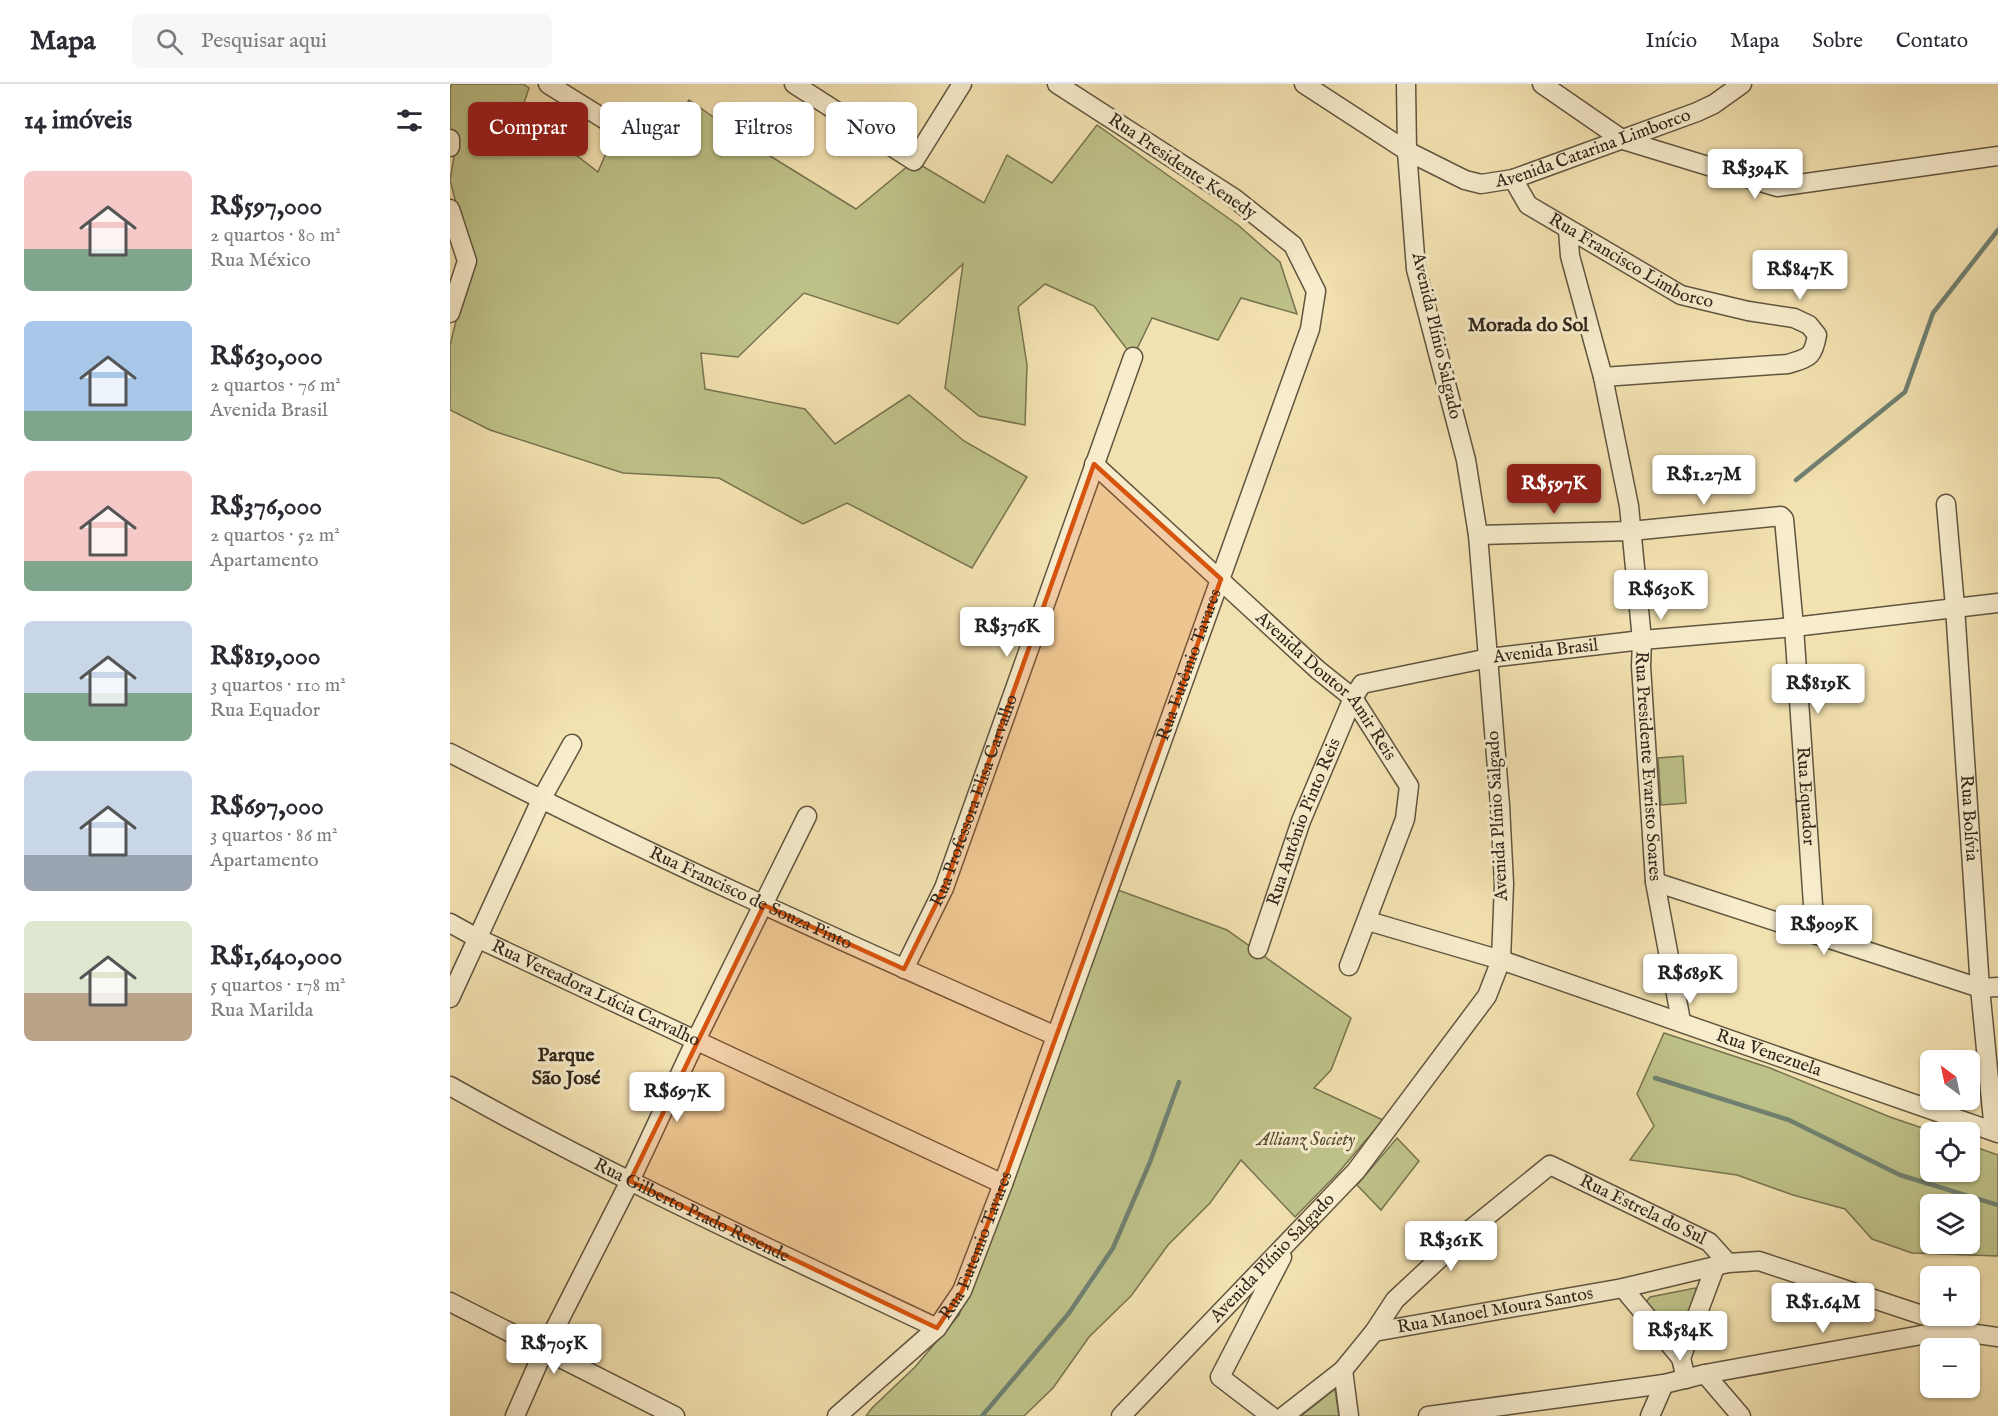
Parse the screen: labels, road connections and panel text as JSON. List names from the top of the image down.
{
  "streets": {
    "street": [
      "Avenida Catarina Limborco",
      "Rua Presidente Kenedy",
      "Rua Francisco Limborco",
      "Avenida Plínio Salgado",
      "Avenida Brasil",
      "Rua Eutêmio Tavares",
      "Avenida Doutor Amir Reis",
      "Rua Presidente Evaristo Soares",
      "Rua Equador",
      "Rua Professora Elisa Carvalho",
      "Rua Bolívia",
      "Rua Antônio Pinto Reis",
      "Rua Francisco de Souza Pinto",
      "Rua Vereadora Lúcia Carvalho",
      "Rua Venezuela",
      "Rua Gilberto Prado Resende",
      "Rua Estrela do Sul",
      "Rua Eutemio Tavares",
      "Rua Manoel Moura Santos"
    ]
  },
  "crossings": [
    ["Avenida Catarina Limborco", "Rua Francisco Limborco"],
    ["Avenida Catarina Limborco", "Avenida Plínio Salgado"],
    ["Rua Presidente Kenedy", "Rua Eutêmio Tavares"],
    ["Rua Francisco Limborco", "Rua Presidente Evaristo Soares"],
    ["Avenida Plínio Salgado", "Avenida Brasil"],
    ["Avenida Plínio Salgado", "Rua Venezuela"],
    ["Avenida Brasil", "Avenida Doutor Amir Reis"],
    ["Avenida Brasil", "Rua Presidente Evaristo Soares"],
    ["Avenida Brasil", "Rua Equador"],
    ["Avenida Brasil", "Rua Bolívia"],
    ["Avenida Brasil", "Rua Antônio Pinto Reis"],
    ["Rua Eutêmio Tavares", "Avenida Doutor Amir Reis"],
    ["Rua Eutêmio Tavares", "Rua Francisco de Souza Pinto"],
    ["Rua Eutêmio Tavares", "Rua Eutemio Tavares"],
    ["Avenida Doutor Amir Reis", "Rua Professora Elisa Carvalho"],
    ["Avenida Doutor Amir Reis", "Rua Antônio Pinto Reis"],
    ["Avenida Doutor Amir Reis", "Rua Venezuela"],
    ["Rua Presidente Evaristo Soares", "Rua Equador"],
    ["Rua Presidente Evaristo Soares", "Rua Venezuela"],
    ["Rua Professora Elisa Carvalho", "Rua Francisco de Souza Pinto"],
    ["Rua Bolívia", "Rua Venezuela"],
    ["Rua Francisco de Souza Pinto", "Rua Eutemio Tavares"],
    ["Rua Vereadora Lúcia Carvalho", "Rua Eutemio Tavares"],
    ["Rua Gilberto Prado Resende", "Rua Eutemio Tavares"],
    ["Rua Estrela do Sul", "Rua Manoel Moura Santos"]
  ],
  "districts": ["Morada do Sol", "Parque São José"],
  "parks": ["Allianz Society"],
  "north": "top left",
  "page": {
    "header": "Mapa",
    "search": "Pesquisar aqui",
    "nav": [
      "Início",
      "Mapa",
      "Sobre",
      "Contato"
    ],
    "heading": "14 imóveis",
    "chip": [
      "Comprar",
      "Alugar",
      "Filtros",
      "Novo"
    ],
    "price": [
      "R$394K",
      "R$847K",
      "R$1.27M",
      "R$597K",
      "R$630K",
      "R$376K",
      "R$819K",
      "R$909K",
      "R$689K",
      "R$697K",
      "R$361K",
      "R$1.64M",
      "R$584K",
      "R$705K"
    ],
    "list": [
      {
        "name": "R$597,000",
        "note": "2 quartos · 80 m² · Rua México"
      },
      {
        "name": "R$630,000",
        "note": "2 quartos · 76 m² · Avenida Brasil"
      },
      {
        "name": "R$376,000",
        "note": "2 quartos · 52 m² · Apartamento"
      },
      {
        "name": "R$819,000",
        "note": "3 quartos · 110 m² · Rua Equador"
      },
      {
        "name": "R$697,000",
        "note": "3 quartos · 86 m² · Apartamento"
      },
      {
        "name": "R$1,640,000",
        "note": "5 quartos · 178 m² · Rua Marilda"
      }
    ],
    "map_buttons": ["+", "−"]
  }
}
